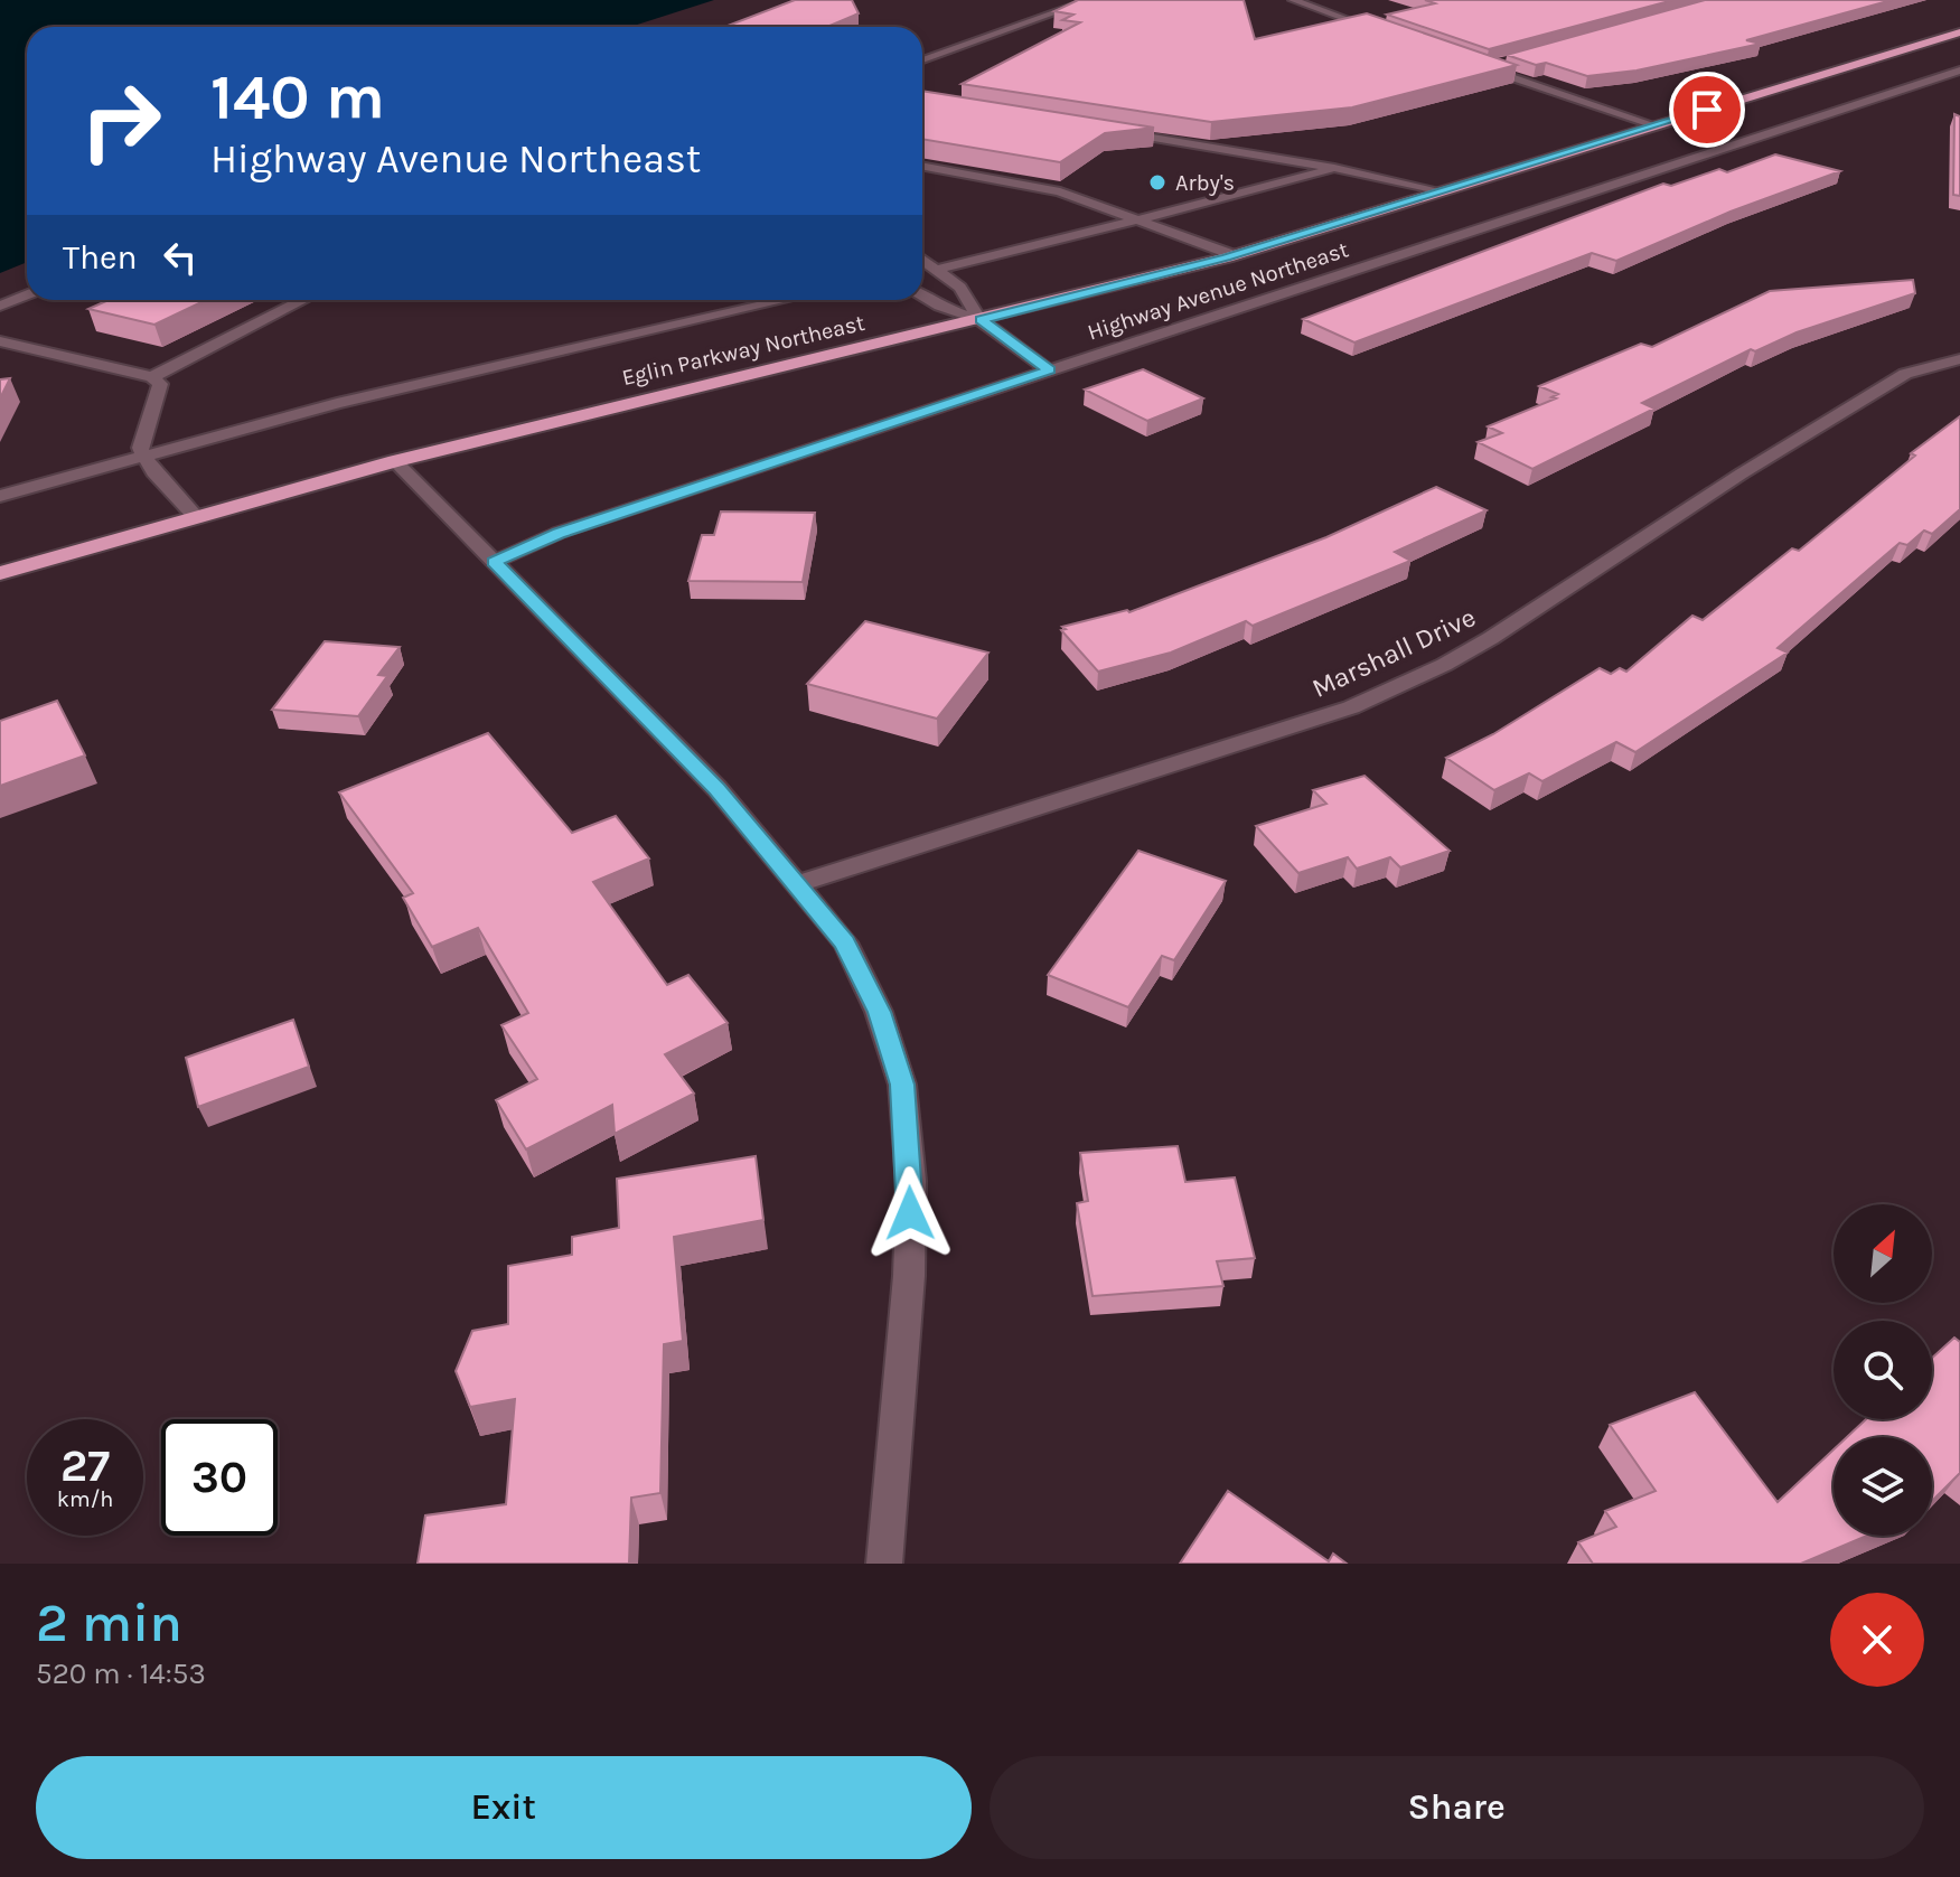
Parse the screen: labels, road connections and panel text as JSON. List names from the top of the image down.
{
  "streets": {
    "highway": ["Eglin Parkway Northeast"],
    "street": ["Highway Avenue Northeast", "Marshall Drive"]
  },
  "places": ["Arby's"],
  "north": "top right",
  "page": {
    "turn": ["140 m", "Highway Avenue Northeast"],
    "then": "Then",
    "speed": "27 km/h",
    "limit": "30",
    "heading": ["2 min", "520 m · 14:53"],
    "buttons": ["Exit", "Share"]
  }
}
